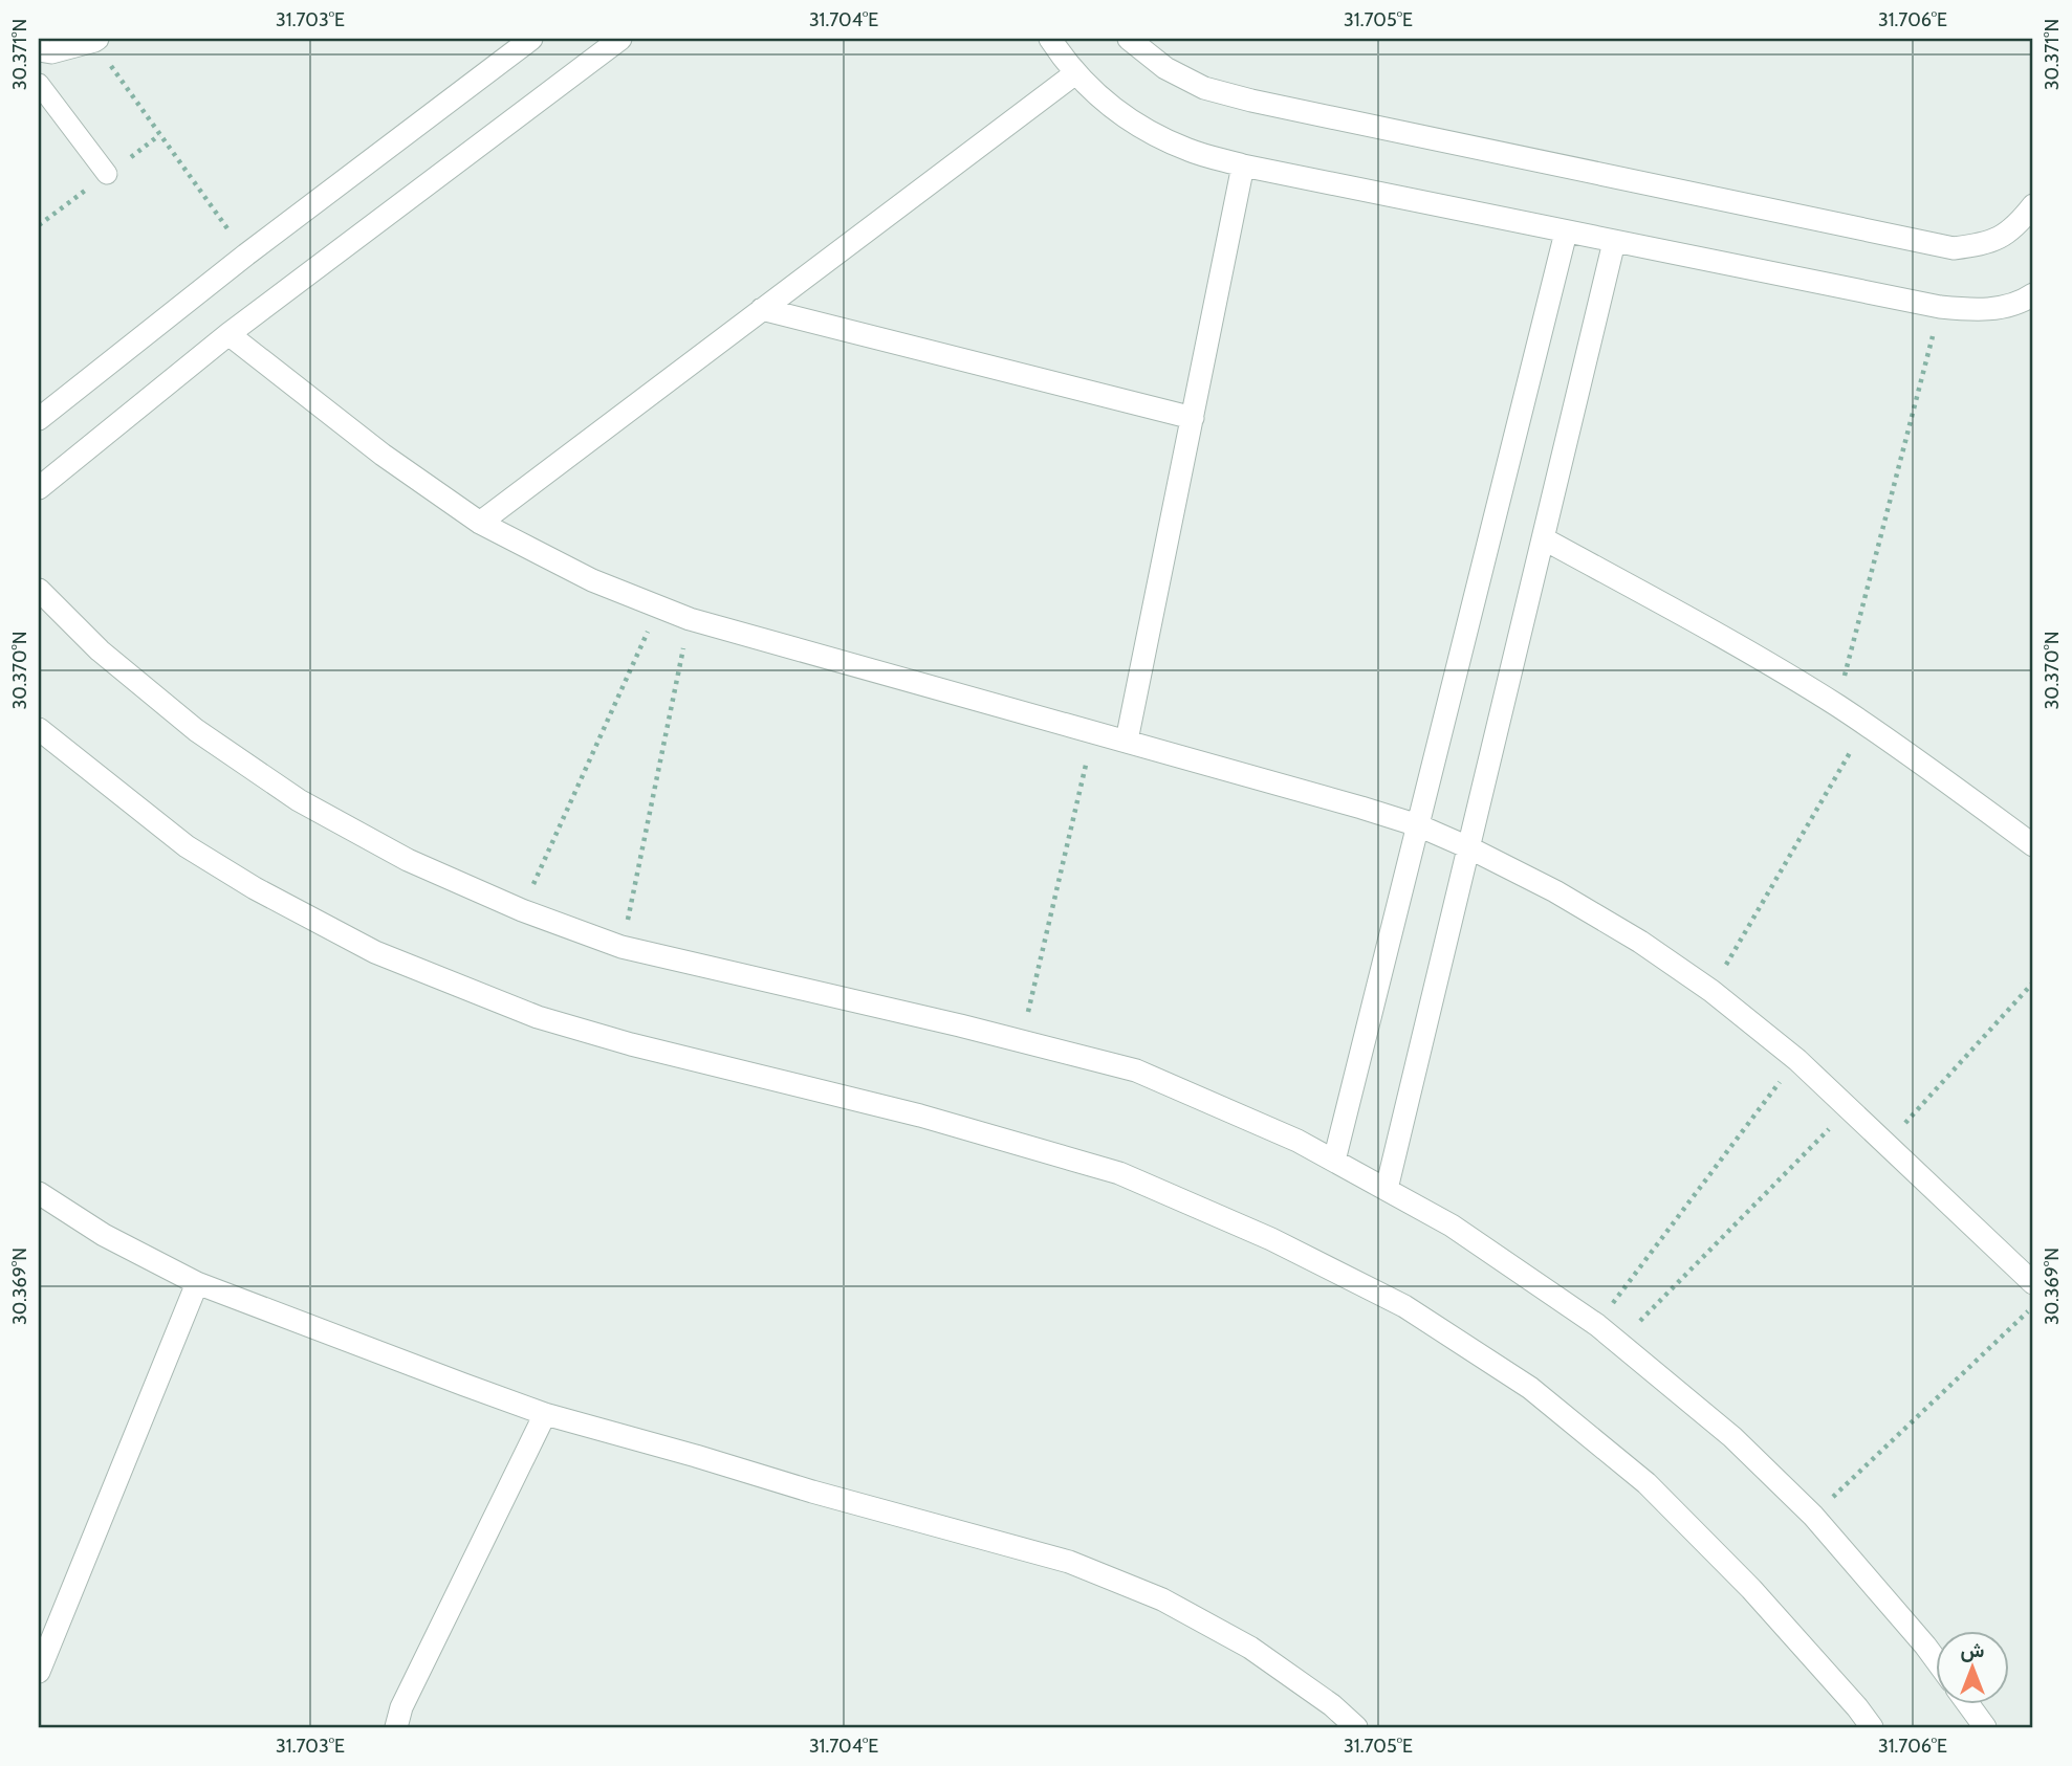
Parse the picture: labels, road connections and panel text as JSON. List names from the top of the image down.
{
  "north": "top",
  "coordinates": [
    "31.703°E",
    "31.704°E",
    "31.705°E",
    "31.706°E",
    "30.371°N",
    "30.370°N",
    "30.369°N"
  ]
}
